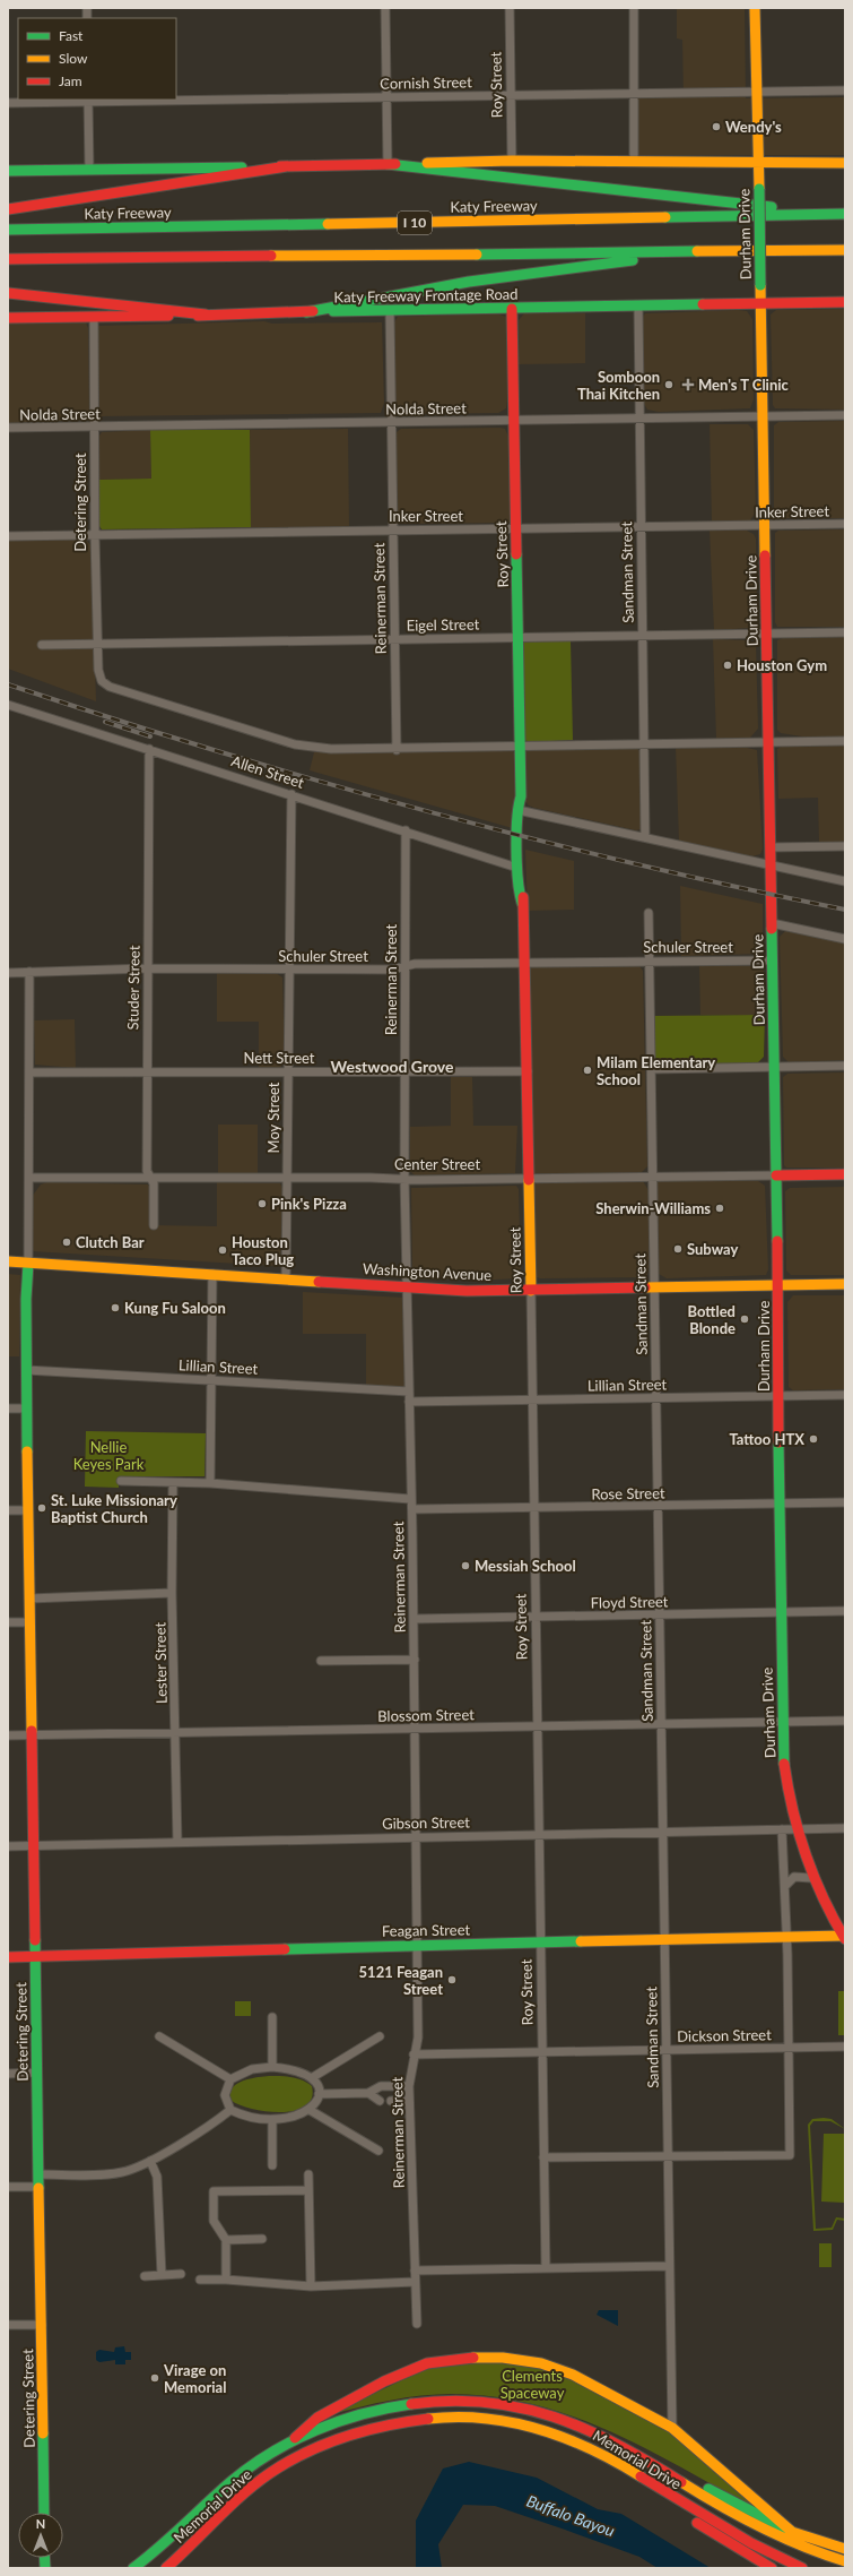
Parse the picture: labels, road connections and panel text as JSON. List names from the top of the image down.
{
  "streets": {
    "main road": [
      "Roy Street",
      "Katy Freeway",
      "I 10",
      "Durham Drive",
      "Katy Freeway Frontage Road",
      "Detering Street",
      "Center Street",
      "Washington Avenue",
      "Feagan Street",
      "Memorial Drive"
    ],
    "street": [
      "Cornish Street",
      "Nolda Street",
      "Inker Street",
      "Sandman Street",
      "Reinerman Street",
      "Eigel Street",
      "Allen Street",
      "Schuler Street",
      "Studer Street",
      "Nett Street",
      "Moy Street",
      "Lillian Street",
      "Rose Street",
      "Floyd Street",
      "Lester Street",
      "Blossom Street",
      "Gibson Street",
      "Dickson Street"
    ]
  },
  "crossings": [
    ["Cornish Street", "Roy Street"],
    ["Cornish Street", "Durham Drive"],
    ["Roy Street", "Katy Freeway Frontage Road"],
    ["Roy Street", "Nolda Street"],
    ["Roy Street", "Inker Street"],
    ["Roy Street", "Eigel Street"],
    ["Roy Street", "Allen Street"],
    ["Roy Street", "Schuler Street"],
    ["Roy Street", "Nett Street"],
    ["Roy Street", "Center Street"],
    ["Roy Street", "Washington Avenue"],
    ["Roy Street", "Lillian Street"],
    ["Roy Street", "Rose Street"],
    ["Roy Street", "Floyd Street"],
    ["Roy Street", "Blossom Street"],
    ["Roy Street", "Gibson Street"],
    ["Roy Street", "Feagan Street"],
    ["Roy Street", "Dickson Street"],
    ["Durham Drive", "Katy Freeway Frontage Road"],
    ["Durham Drive", "Nolda Street"],
    ["Durham Drive", "Inker Street"],
    ["Durham Drive", "Eigel Street"],
    ["Durham Drive", "Schuler Street"],
    ["Durham Drive", "Center Street"],
    ["Durham Drive", "Washington Avenue"],
    ["Durham Drive", "Lillian Street"],
    ["Durham Drive", "Rose Street"],
    ["Durham Drive", "Floyd Street"],
    ["Durham Drive", "Blossom Street"],
    ["Durham Drive", "Gibson Street"],
    ["Durham Drive", "Feagan Street"],
    ["Katy Freeway Frontage Road", "Detering Street"],
    ["Katy Freeway Frontage Road", "Sandman Street"],
    ["Katy Freeway Frontage Road", "Reinerman Street"],
    ["Nolda Street", "Detering Street"],
    ["Nolda Street", "Sandman Street"],
    ["Nolda Street", "Reinerman Street"],
    ["Detering Street", "Inker Street"],
    ["Detering Street", "Reinerman Street"],
    ["Detering Street", "Eigel Street"],
    ["Detering Street", "Schuler Street"],
    ["Detering Street", "Nett Street"],
    ["Detering Street", "Center Street"],
    ["Detering Street", "Washington Avenue"],
    ["Detering Street", "Lillian Street"],
    ["Detering Street", "Blossom Street"],
    ["Detering Street", "Gibson Street"],
    ["Detering Street", "Feagan Street"],
    ["Inker Street", "Sandman Street"],
    ["Inker Street", "Reinerman Street"],
    ["Sandman Street", "Eigel Street"],
    ["Sandman Street", "Schuler Street"],
    ["Sandman Street", "Center Street"],
    ["Sandman Street", "Washington Avenue"],
    ["Sandman Street", "Lillian Street"],
    ["Sandman Street", "Rose Street"],
    ["Sandman Street", "Floyd Street"],
    ["Sandman Street", "Blossom Street"],
    ["Sandman Street", "Gibson Street"],
    ["Sandman Street", "Feagan Street"],
    ["Sandman Street", "Dickson Street"],
    ["Sandman Street", "Memorial Drive"],
    ["Reinerman Street", "Eigel Street"],
    ["Reinerman Street", "Allen Street"],
    ["Reinerman Street", "Schuler Street"],
    ["Reinerman Street", "Nett Street"],
    ["Reinerman Street", "Center Street"],
    ["Reinerman Street", "Washington Avenue"],
    ["Reinerman Street", "Lillian Street"],
    ["Reinerman Street", "Rose Street"],
    ["Reinerman Street", "Floyd Street"],
    ["Reinerman Street", "Blossom Street"],
    ["Reinerman Street", "Gibson Street"],
    ["Reinerman Street", "Feagan Street"],
    ["Reinerman Street", "Dickson Street"],
    ["Allen Street", "Studer Street"],
    ["Allen Street", "Moy Street"],
    ["Schuler Street", "Studer Street"],
    ["Schuler Street", "Moy Street"],
    ["Studer Street", "Nett Street"],
    ["Studer Street", "Center Street"],
    ["Nett Street", "Moy Street"],
    ["Moy Street", "Center Street"],
    ["Moy Street", "Washington Avenue"],
    ["Lester Street", "Blossom Street"],
    ["Lester Street", "Gibson Street"]
  ],
  "districts": ["Westwood Grove"],
  "water": ["Buffalo Bayou"],
  "parks": ["Nellie Keyes Park", "Clements Spaceway"],
  "places": {
    "other": [
      "Wendy's",
      "Somboon Thai Kitchen",
      "Houston Gym",
      "Milam Elementary School",
      "Pink's Pizza",
      "Sherwin-Williams",
      "Clutch Bar",
      "Subway",
      "Houston Taco Plug",
      "Kung Fu Saloon",
      "Bottled Blonde",
      "Tattoo HTX",
      "St. Luke Missionary Baptist Church",
      "Messiah School",
      "5121 Feagan Street",
      "Virage on Memorial"
    ],
    "health": ["Men's T Clinic"]
  },
  "legend": ["Fast", "Slow", "Jam"],
  "north": "top"
}
